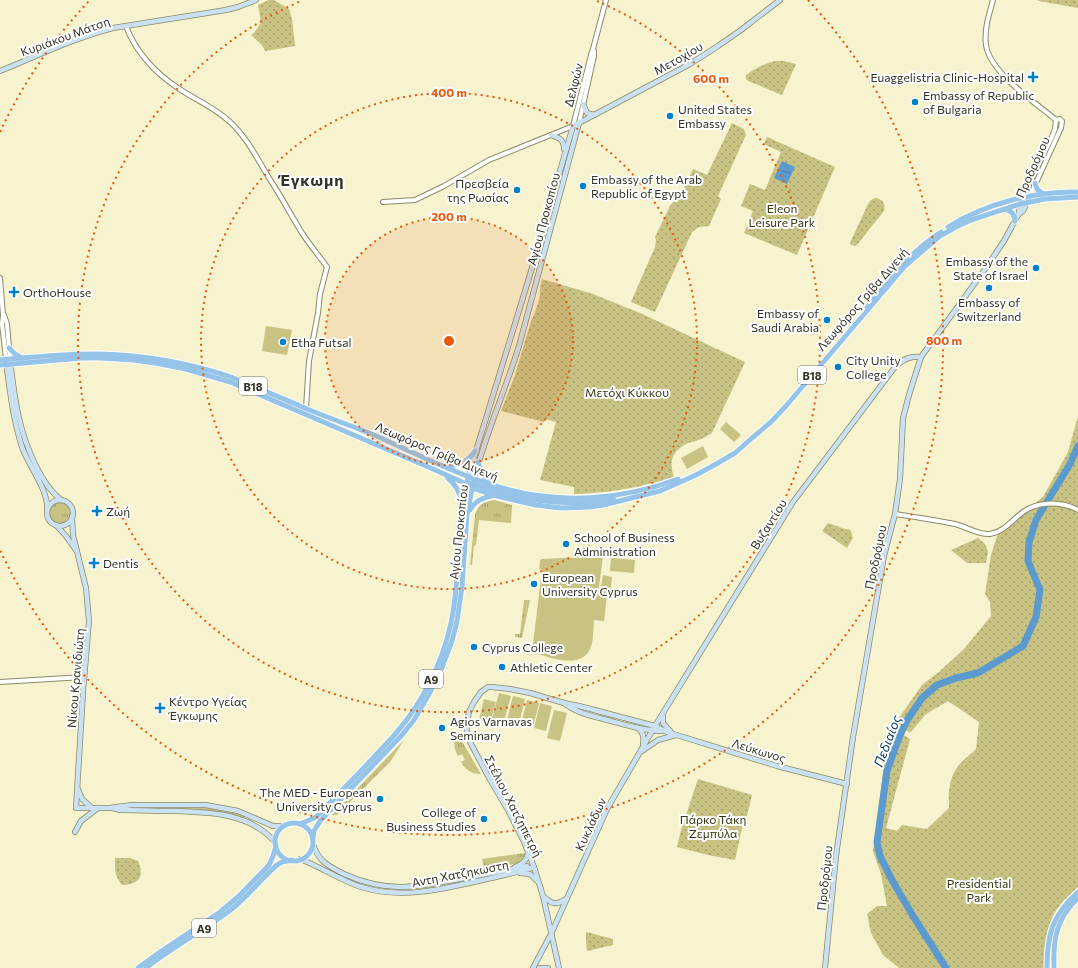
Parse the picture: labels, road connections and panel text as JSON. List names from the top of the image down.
{
  "streets": {
    "main road": [
      "Κυριάκου Μάτση",
      "Μετοχίου",
      "Προδρόμου",
      "Αγίου Προκοπίου",
      "Λεωφόρος Γρίβα Διγενή",
      "B18",
      "Βυζαντίου",
      "Νίκου Κρανιδιώτη",
      "A9",
      "Λεύκωνος",
      "Στέλιου Χατζηπετρή",
      "Κυκλάδων",
      "Αντη Χατζηκωστη"
    ],
    "street": ["Δελφών"]
  },
  "crossings": [
    ["Μετοχίου", "Δελφών"],
    ["Μετοχίου", "Αγίου Προκοπίου"],
    ["Δελφών", "Αγίου Προκοπίου"],
    ["Προδρόμου", "Λεωφόρος Γρίβα Διγενή"],
    ["Προδρόμου", "Βυζαντίου"],
    ["Προδρόμου", "Λεύκωνος"],
    ["Αγίου Προκοπίου", "Λεωφόρος Γρίβα Διγενή"],
    ["Αγίου Προκοπίου", "A9"],
    ["Αγίου Προκοπίου", "Αντη Χατζηκωστη"],
    ["Βυζαντίου", "Λεύκωνος"],
    ["Βυζαντίου", "Κυκλάδων"],
    ["A9", "Αντη Χατζηκωστη"],
    ["Λεύκωνος", "Στέλιου Χατζηπετρή"],
    ["Λεύκωνος", "Κυκλάδων"],
    ["Στέλιου Χατζηπετρή", "Κυκλάδων"],
    ["Στέλιου Χατζηπετρή", "Αντη Χατζηκωστη"]
  ],
  "districts": ["Έγκωμη"],
  "water": ["Πεδιαίος"],
  "parks": [
    "Eleon Leisure Park",
    "Μετόχι Κύκκου",
    "Πάρκο Τάκη Ζεμπύλα",
    "Presidential Park"
  ],
  "places": {
    "health": [
      "Euaggelistria Clinic-Hospital",
      "OrthoHouse",
      "Ζωή",
      "Dentis",
      "Κέντρο Υγείας Έγκωμης"
    ],
    "other": [
      "Embassy of Republic of Bulgaria",
      "United States Embassy",
      "Embassy of the Arab Republic of Egypt",
      "Πρεσβεία της Ρωσίας",
      "Embassy of the State of Israel",
      "Embassy of Switzerland",
      "Embassy of Saudi Arabia",
      "Etha Futsal",
      "City Unity College",
      "School of Business Administration",
      "European University Cyprus",
      "Cyprus College",
      "Athletic Center",
      "Agios Varnavas Seminary",
      "The MED - European University Cyprus",
      "College of Business Studies"
    ]
  },
  "rings": [
    "600 m",
    "400 m",
    "200 m",
    "800 m"
  ]
}
